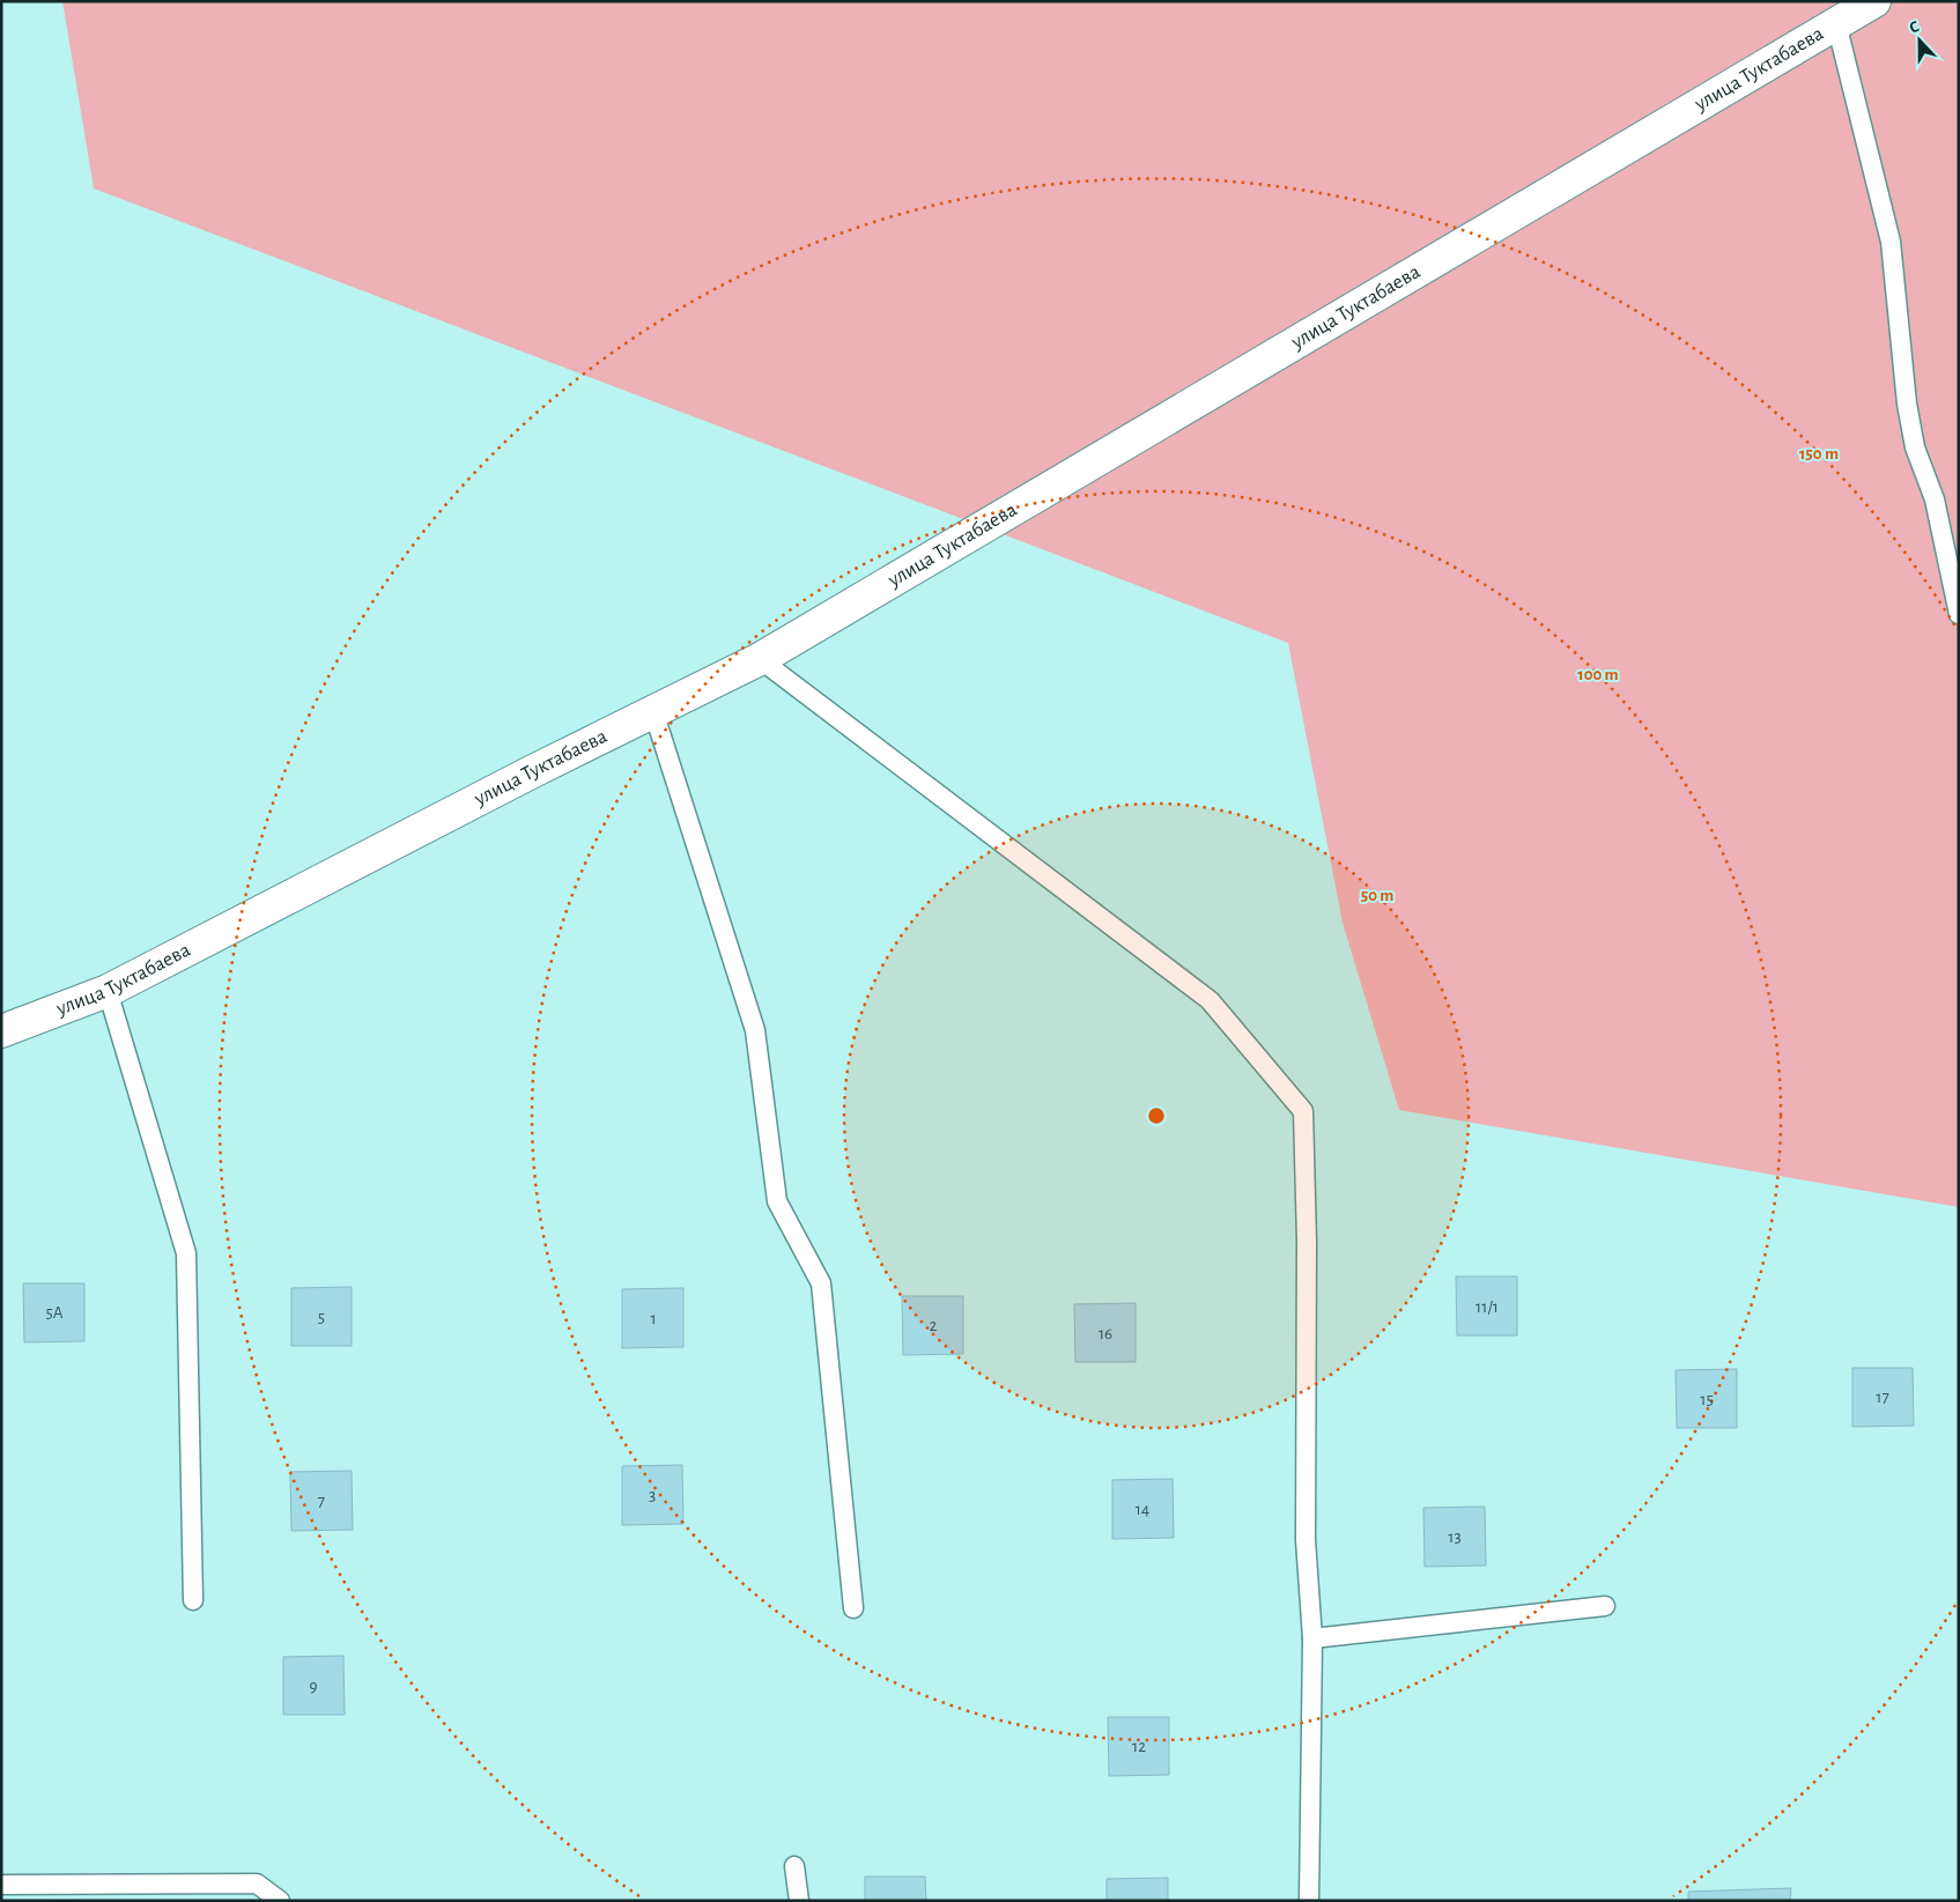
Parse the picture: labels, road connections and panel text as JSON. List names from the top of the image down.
{
  "streets": {
    "street": ["улица Туктабаева"]
  },
  "house_numbers": [
    "11/1",
    "5А",
    "5",
    "1",
    "2",
    "16",
    "17",
    "15",
    "3",
    "7",
    "14",
    "13",
    "9",
    "12"
  ],
  "north": "top",
  "rings": ["150 m", "100 m", "50 m"]
}
